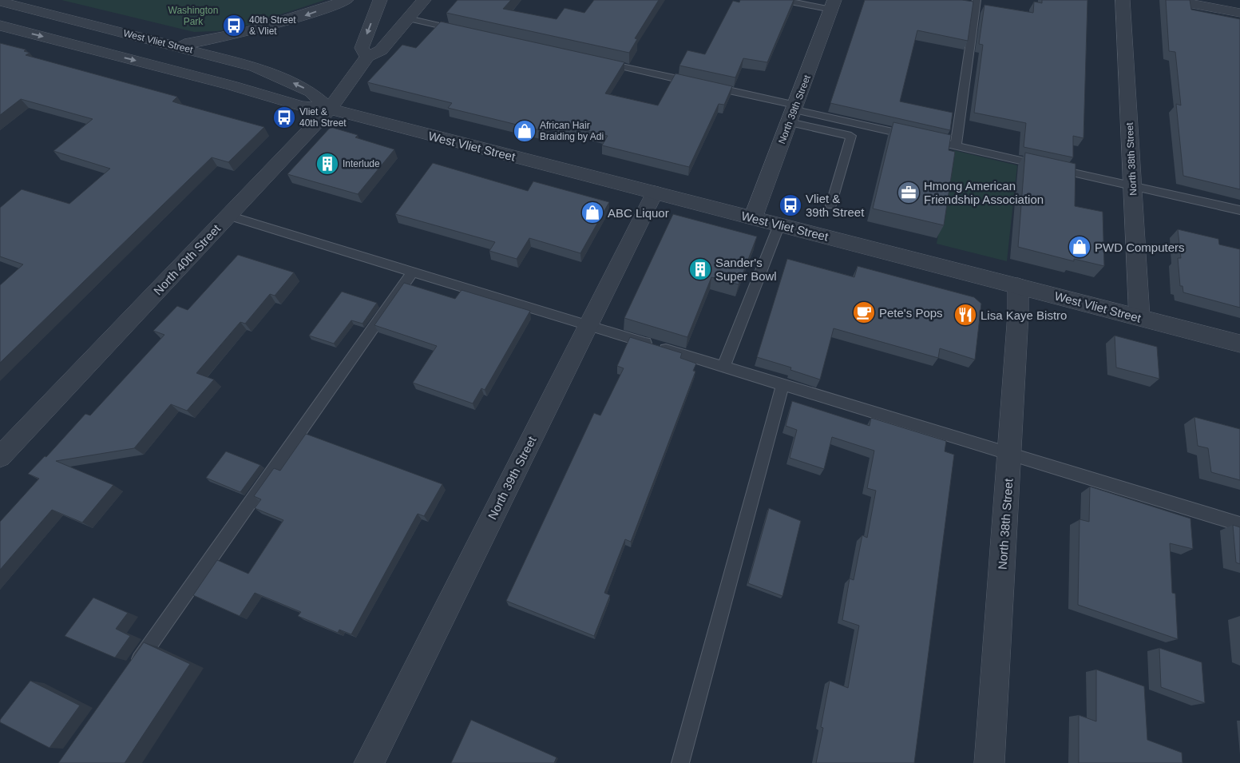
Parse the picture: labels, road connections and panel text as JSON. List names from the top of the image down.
{
  "streets": {
    "street": [
      "West Vliet Street",
      "North 39th Street",
      "North 38th Street",
      "North 40th Street"
    ]
  },
  "crossings": [
    ["West Vliet Street", "North 39th Street"],
    ["West Vliet Street", "North 38th Street"],
    ["West Vliet Street", "North 40th Street"]
  ],
  "parks": ["Washington Park"],
  "places": {
    "bus stop": ["40th Street & Vliet", "Vliet & 40th Street", "Vliet & 39th Street"],
    "shop": ["African Hair Braiding by Adi", "ABC Liquor", "PWD Computers"],
    "building": ["Interlude", "Sander's Super Bowl"],
    "office": ["Hmong American Friendship Association"],
    "cafe": ["Pete's Pops"],
    "restaurant": ["Lisa Kaye Bistro"]
  }
}
